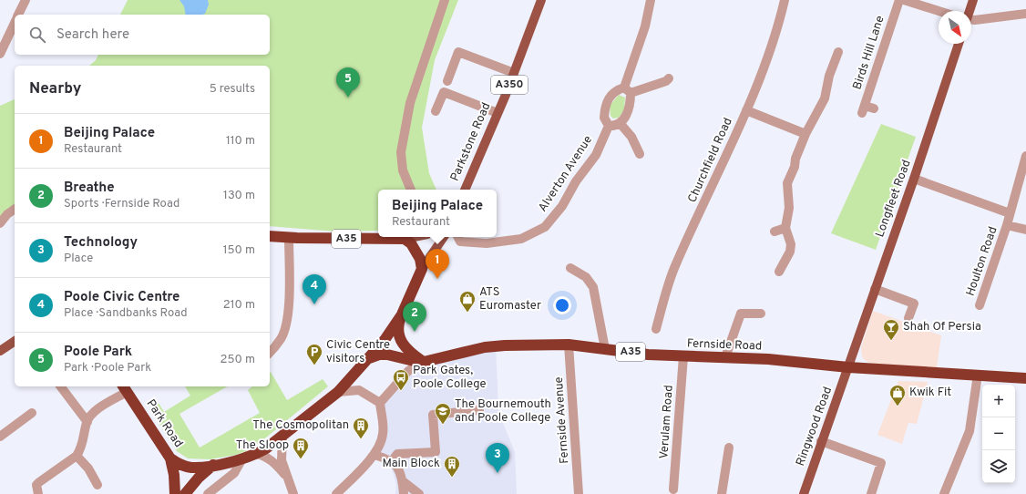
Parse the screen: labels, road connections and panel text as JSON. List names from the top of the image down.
{
  "streets": {
    "highway": ["A35", "Fernside Road", "Park Road"],
    "main road": [
      "A350",
      "Parkstone Road",
      "Longfleet Road",
      "Ringwood Road"
    ],
    "street": [
      "Birds Hill Lane",
      "Churchfield Road",
      "Alverton Avenue",
      "Houlton Road",
      "Fernside Avenue",
      "Verulam Road"
    ]
  },
  "crossings": [
    ["Longfleet Road", "Fernside Road"],
    ["Longfleet Road", "Ringwood Road"],
    ["Fernside Road", "Fernside Avenue"],
    ["Fernside Road", "Verulam Road"],
    ["Fernside Road", "Ringwood Road"]
  ],
  "places": {
    "shop": ["ATS Euromaster", "Kwik Fit"],
    "bar": ["Shah Of Persia"],
    "parking": ["Civic Centre visitors"],
    "bus stop": ["Park Gates, Poole College"],
    "school or university": ["The Bournemouth and Poole College"],
    "building": ["The Cosmopolitan", "The Sloop", "Main Block"]
  },
  "north": "bottom right",
  "page": {
    "search": "Search here",
    "heading": ["Nearby", "5 results"],
    "pins": [
      "5",
      "1",
      "4",
      "2",
      "3"
    ],
    "list": [
      {
        "mark": "1",
        "name": "Beijing Palace",
        "note": "Restaurant",
        "value": "110 m"
      },
      {
        "mark": "2",
        "name": "Breathe",
        "note": "Sports · Fernside Road",
        "value": "130 m"
      },
      {
        "mark": "3",
        "name": "Technology",
        "note": "Place",
        "value": "150 m"
      },
      {
        "mark": "4",
        "name": "Poole Civic Centre",
        "note": "Place · Sandbanks Road",
        "value": "210 m"
      },
      {
        "mark": "5",
        "name": "Poole Park",
        "note": "Park · Poole Park",
        "value": "250 m"
      }
    ],
    "popup": ["Beijing Palace", "Restaurant"],
    "map_buttons": ["+", "−"]
  }
}
